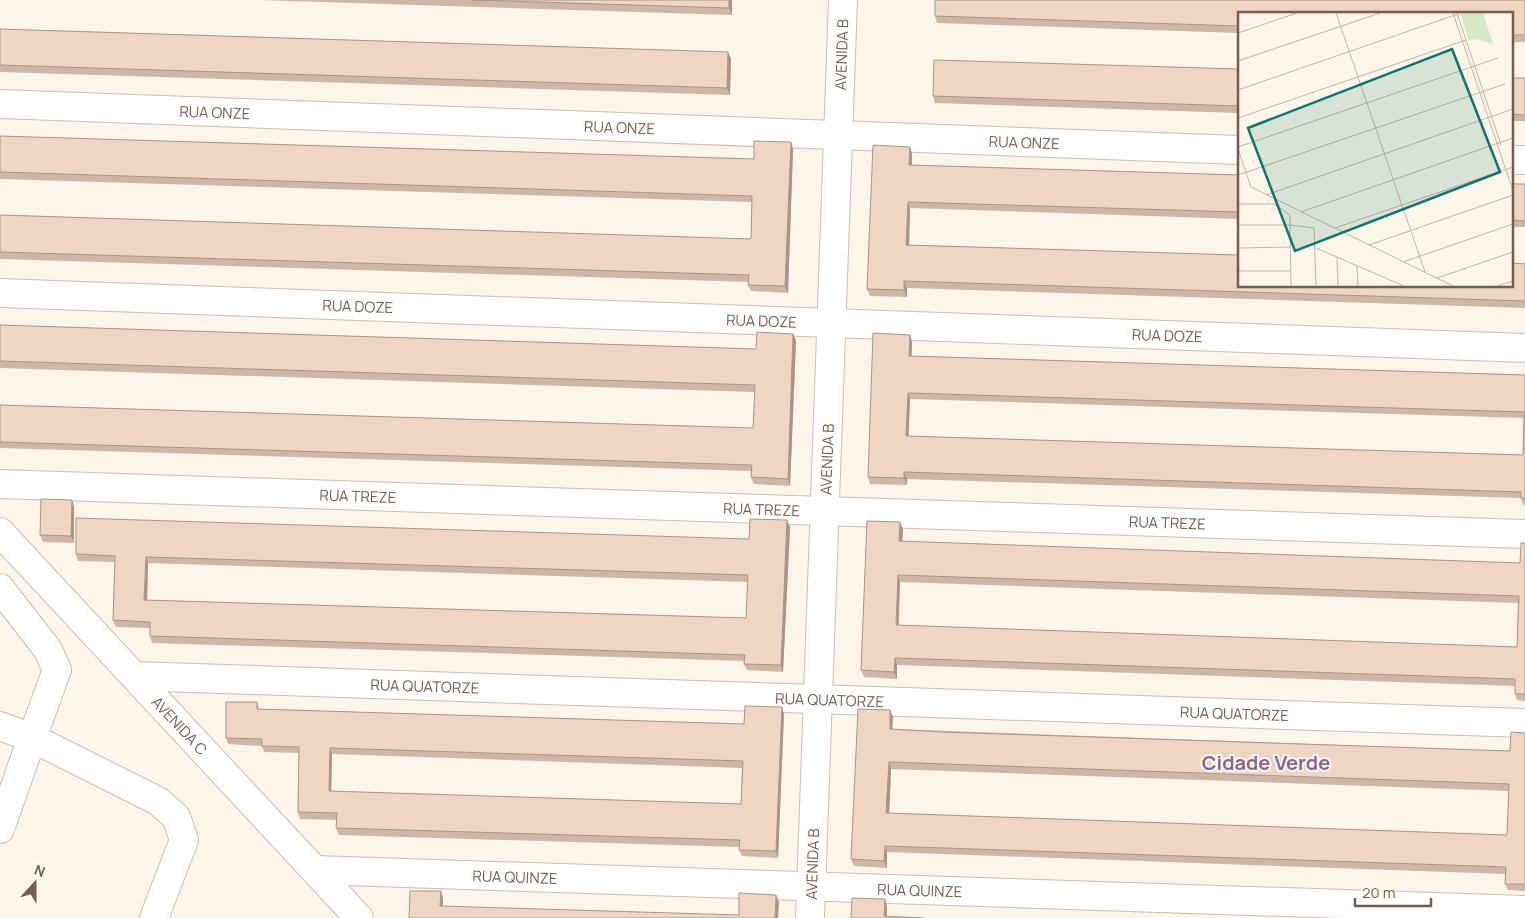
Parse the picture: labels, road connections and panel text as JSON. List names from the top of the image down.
{
  "streets": {
    "street": [
      "AVENIDA B",
      "RUA ONZE",
      "RUA DOZE",
      "RUA TREZE",
      "RUA QUATORZE",
      "AVENIDA C",
      "RUA QUINZE"
    ]
  },
  "crossings": [
    ["AVENIDA B", "RUA ONZE"],
    ["AVENIDA B", "RUA DOZE"],
    ["AVENIDA B", "RUA TREZE"],
    ["AVENIDA B", "RUA QUATORZE"],
    ["AVENIDA B", "RUA QUINZE"],
    ["RUA QUATORZE", "AVENIDA C"],
    ["AVENIDA C", "RUA QUINZE"]
  ],
  "districts": ["Cidade Verde"],
  "scale_bar": "20 m",
  "north": "top"
}
